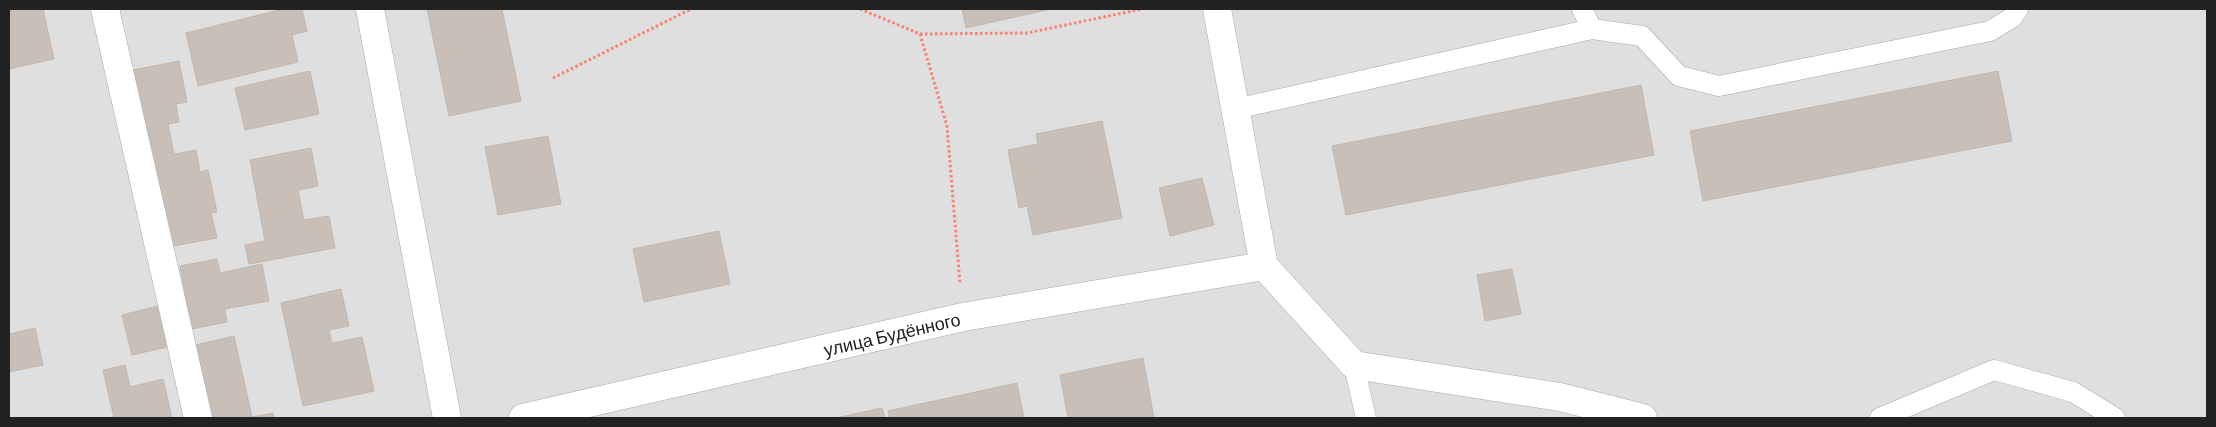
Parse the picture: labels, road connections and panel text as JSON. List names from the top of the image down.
{
  "streets": {
    "street": ["улица Будённого"]
  }
}
